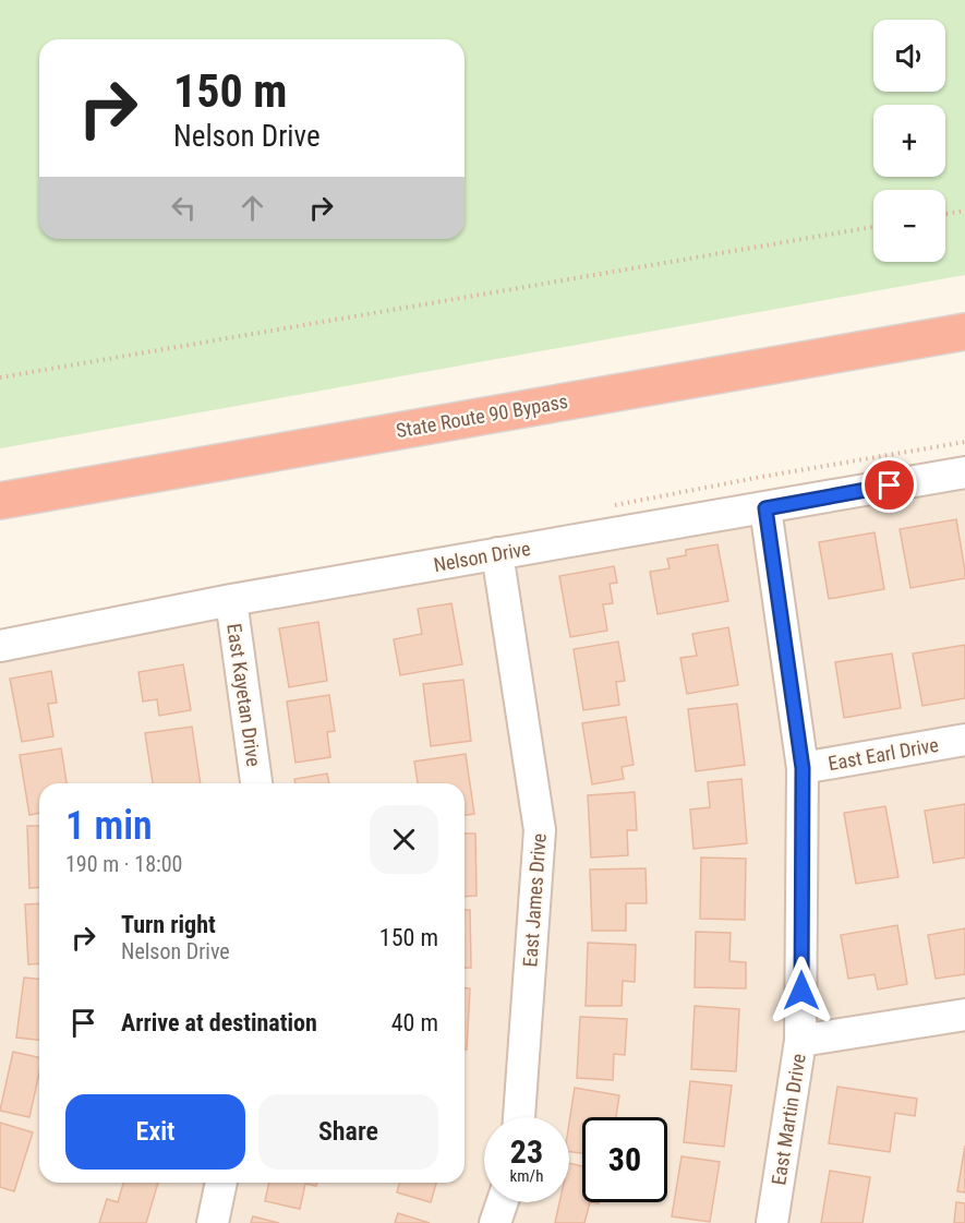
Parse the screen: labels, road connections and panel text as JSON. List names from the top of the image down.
{
  "streets": {
    "highway": ["State Route 90 Bypass"],
    "street": [
      "Nelson Drive",
      "East Kayetan Drive",
      "East Earl Drive",
      "East James Drive",
      "East Martin Drive"
    ]
  },
  "crossings": [
    ["Nelson Drive", "East Kayetan Drive"],
    ["Nelson Drive", "East James Drive"],
    ["Nelson Drive", "East Martin Drive"],
    ["East Earl Drive", "East Martin Drive"]
  ],
  "page": {
    "map_buttons": ["+", "−"],
    "turn": ["150 m", "Nelson Drive"],
    "heading": ["1 min", "190 m · 18:00"],
    "list": [
      {
        "name": "Turn right",
        "note": "Nelson Drive",
        "value": "150 m"
      },
      {
        "name": "Arrive at destination",
        "value": "40 m"
      }
    ],
    "buttons": ["Exit", "Share"],
    "speed": "23 km/h",
    "limit": "30"
  }
}
